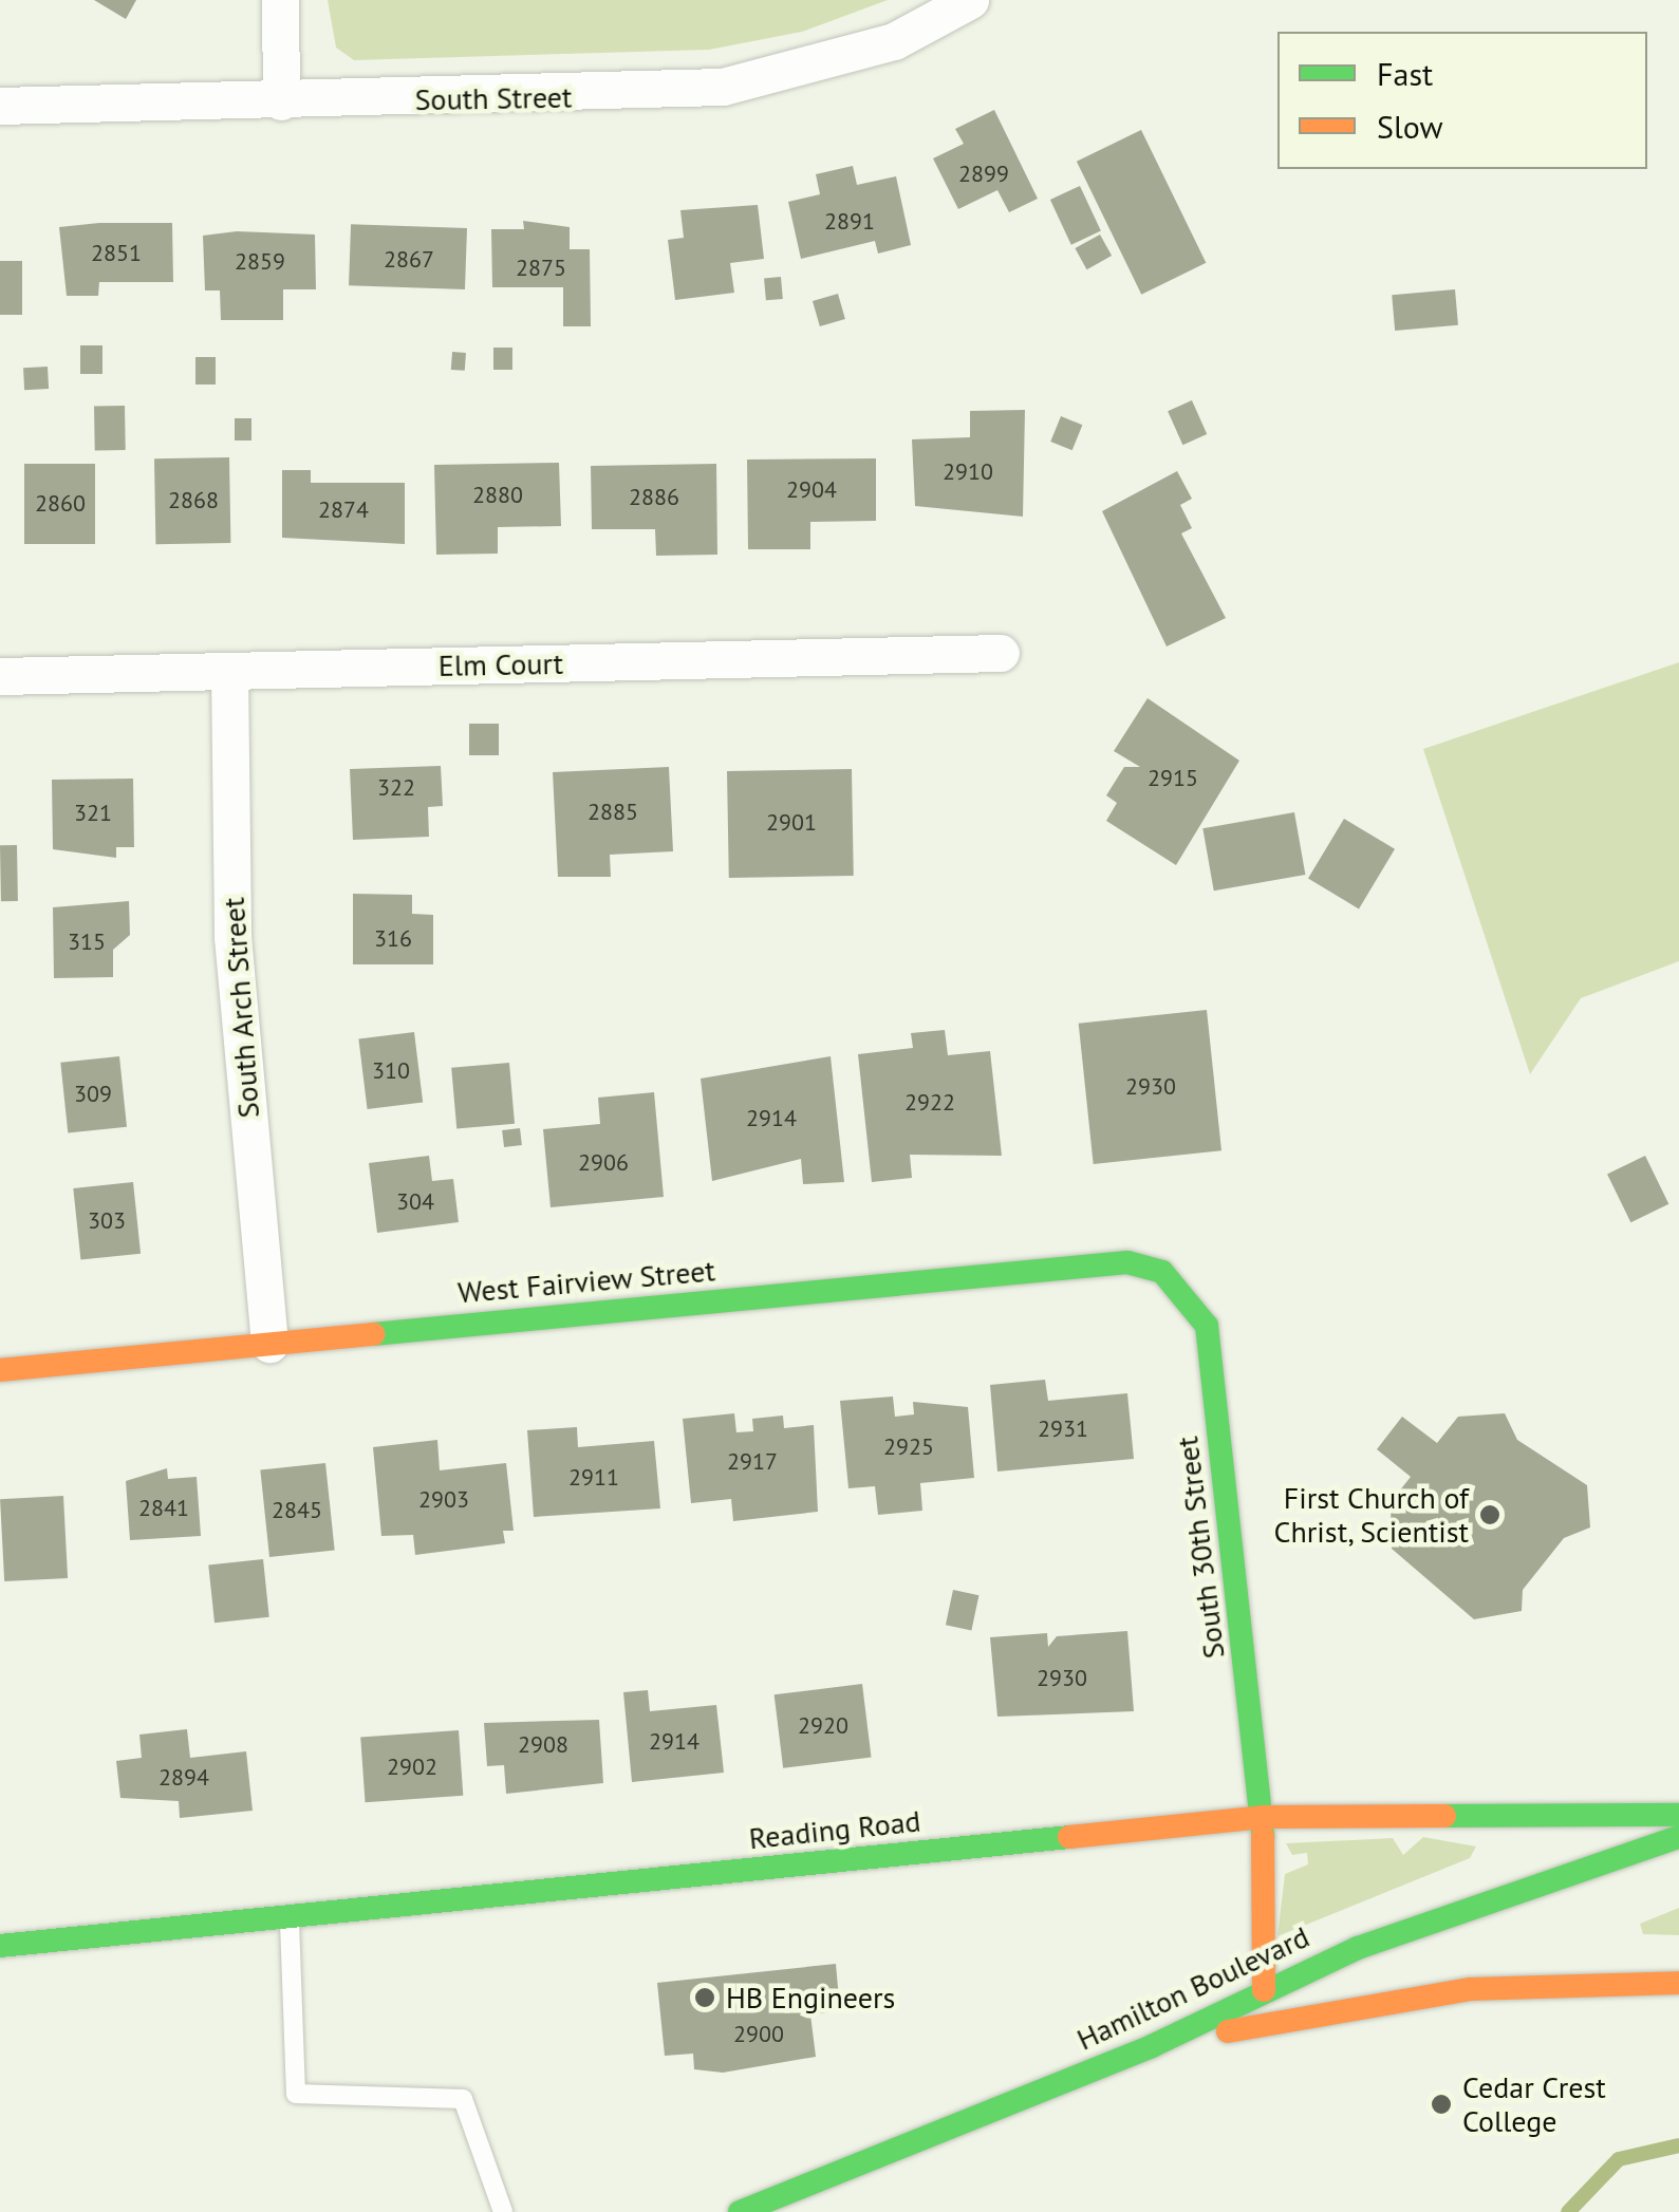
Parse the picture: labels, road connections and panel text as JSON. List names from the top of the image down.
{
  "streets": {
    "street": [
      "South Street",
      "Elm Court",
      "South Arch Street",
      "West Fairview Street",
      "South 30th Street",
      "Reading Road",
      "Hamilton Boulevard"
    ]
  },
  "crossings": [
    ["Elm Court", "South Arch Street"],
    ["South Arch Street", "West Fairview Street"],
    ["West Fairview Street", "South 30th Street"],
    ["South 30th Street", "Reading Road"],
    ["South 30th Street", "Hamilton Boulevard"]
  ],
  "places": ["First Church of Christ, Scientist", "HB Engineers", "Cedar Crest College"],
  "house_numbers": [
    "2899",
    "2891",
    "2851",
    "2867",
    "2859",
    "2875",
    "2910",
    "2904",
    "2880",
    "2886",
    "2868",
    "2860",
    "2874",
    "2915",
    "322",
    "2885",
    "321",
    "2901",
    "316",
    "315",
    "310",
    "2930",
    "309",
    "2922",
    "2914",
    "2906",
    "304",
    "303",
    "2931",
    "2925",
    "2917",
    "2911",
    "2903",
    "2841",
    "2845",
    "2930",
    "2920",
    "2914",
    "2908",
    "2902",
    "2894",
    "2900"
  ],
  "legend": ["Fast", "Slow"]
}
